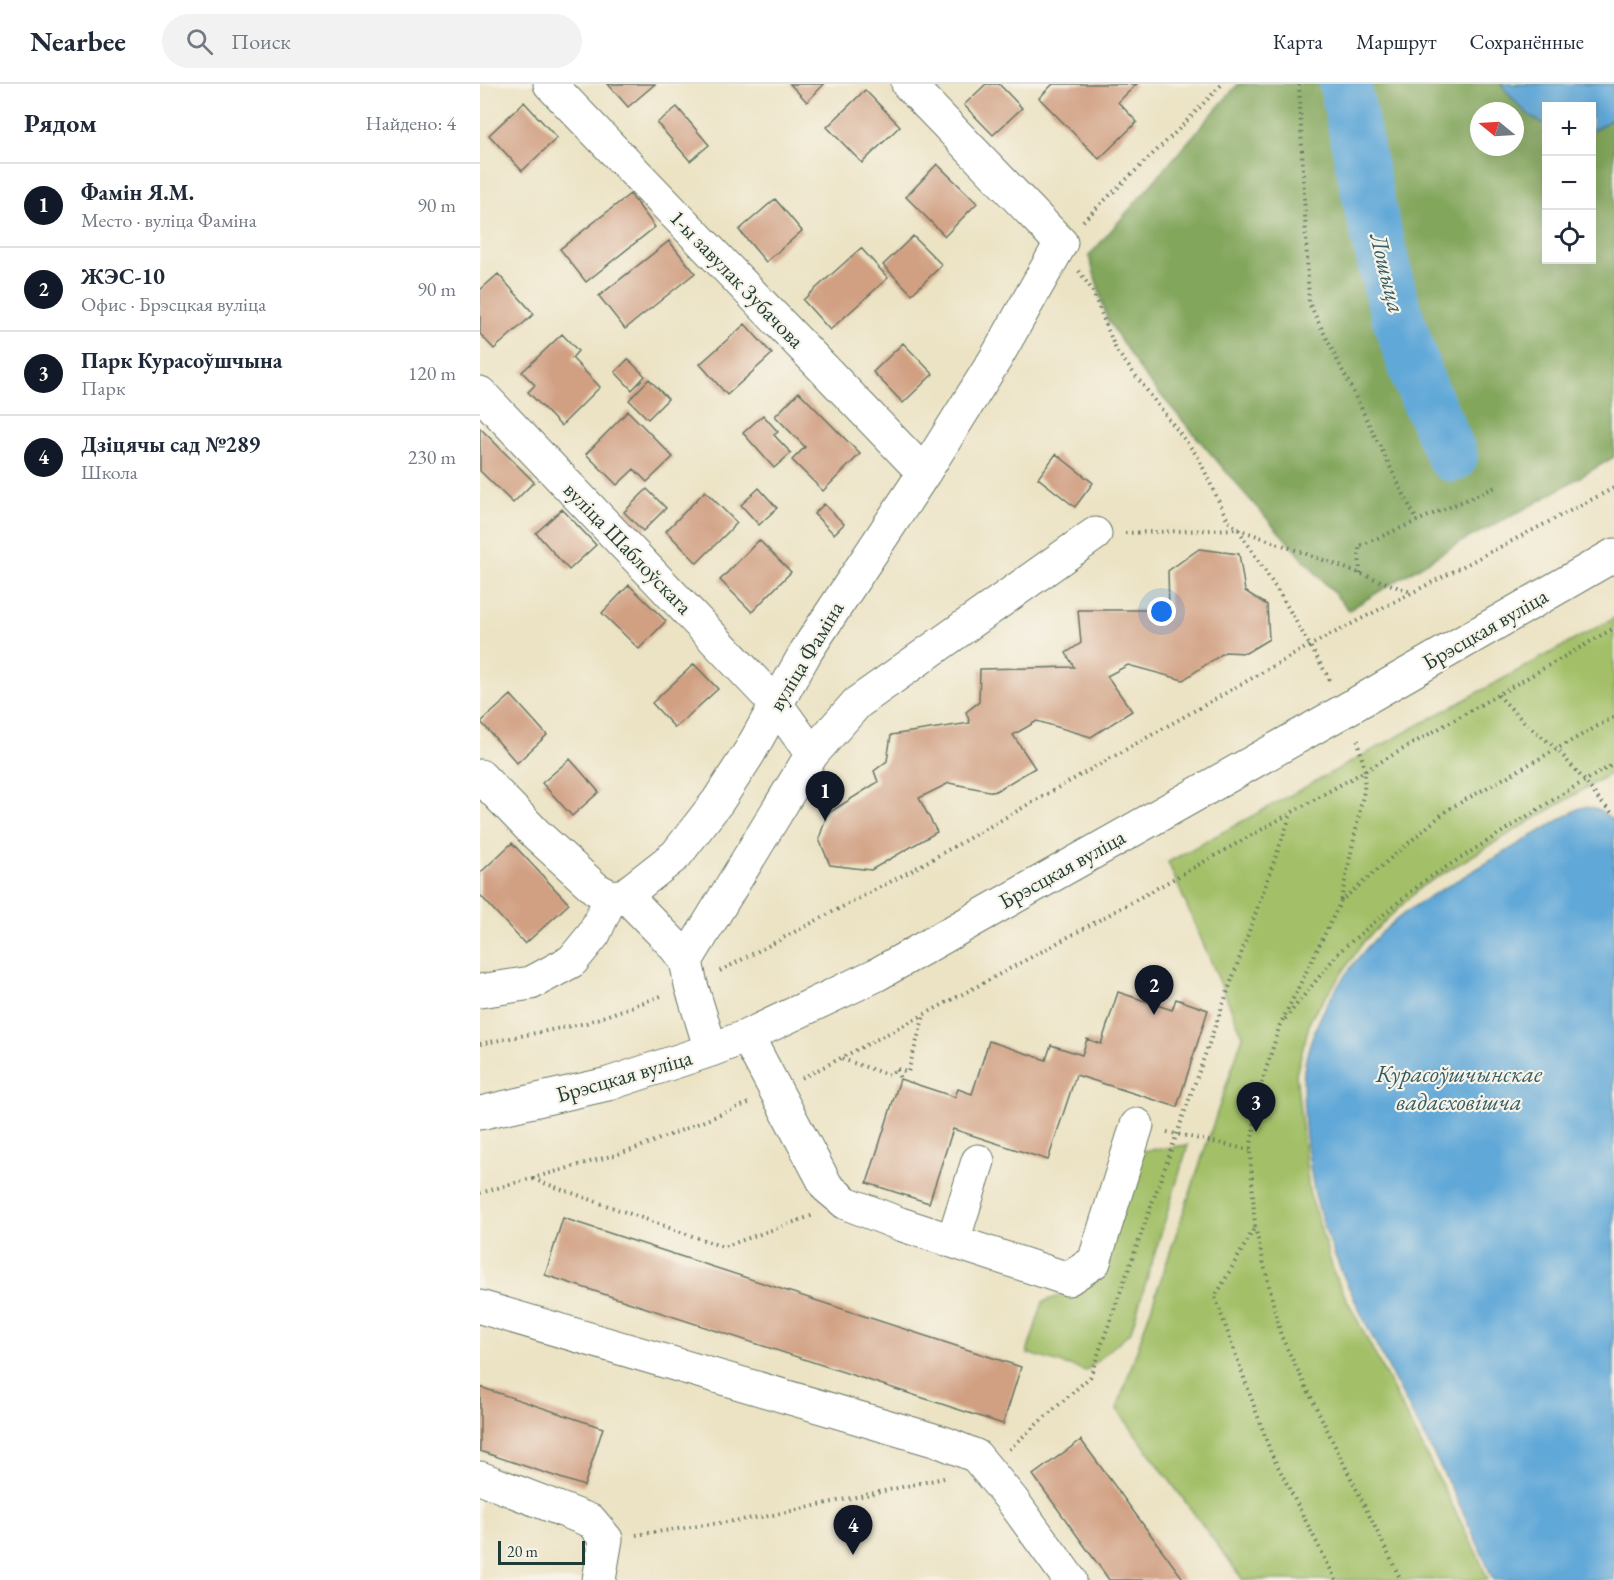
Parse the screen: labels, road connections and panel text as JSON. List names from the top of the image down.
{
  "streets": {
    "street": [
      "1-ы завулак Зубачова",
      "вуліца Шаблоўскага",
      "Брэсцкая вуліца",
      "вуліца Фаміна"
    ]
  },
  "crossings": [
    ["1-ы завулак Зубачова", "вуліца Фаміна"],
    ["вуліца Шаблоўскага", "вуліца Фаміна"]
  ],
  "water": ["Лошыца", "Курасоўшчынскае вадасховішча"],
  "scale_bar": "20 m",
  "north": "left",
  "page": {
    "header": "Nearbee",
    "search": "Поиск",
    "nav": ["Карта", "Маршрут", "Сохранённые"],
    "heading": ["Рядом", "Найдено: 4"],
    "map_buttons": ["+", "−"],
    "list": [
      {
        "mark": "1",
        "name": "Фамін Я.М.",
        "note": "Место · вуліца Фаміна",
        "value": "90 m"
      },
      {
        "mark": "2",
        "name": "ЖЭС-10",
        "note": "Офис · Брэсцкая вуліца",
        "value": "90 m"
      },
      {
        "mark": "3",
        "name": "Парк Курасоўшчына",
        "note": "Парк",
        "value": "120 m"
      },
      {
        "mark": "4",
        "name": "Дзіцячы сад №289",
        "note": "Школа",
        "value": "230 m"
      }
    ],
    "pins": [
      "1",
      "2",
      "3",
      "4"
    ],
    "scale": "20 m"
  }
}
